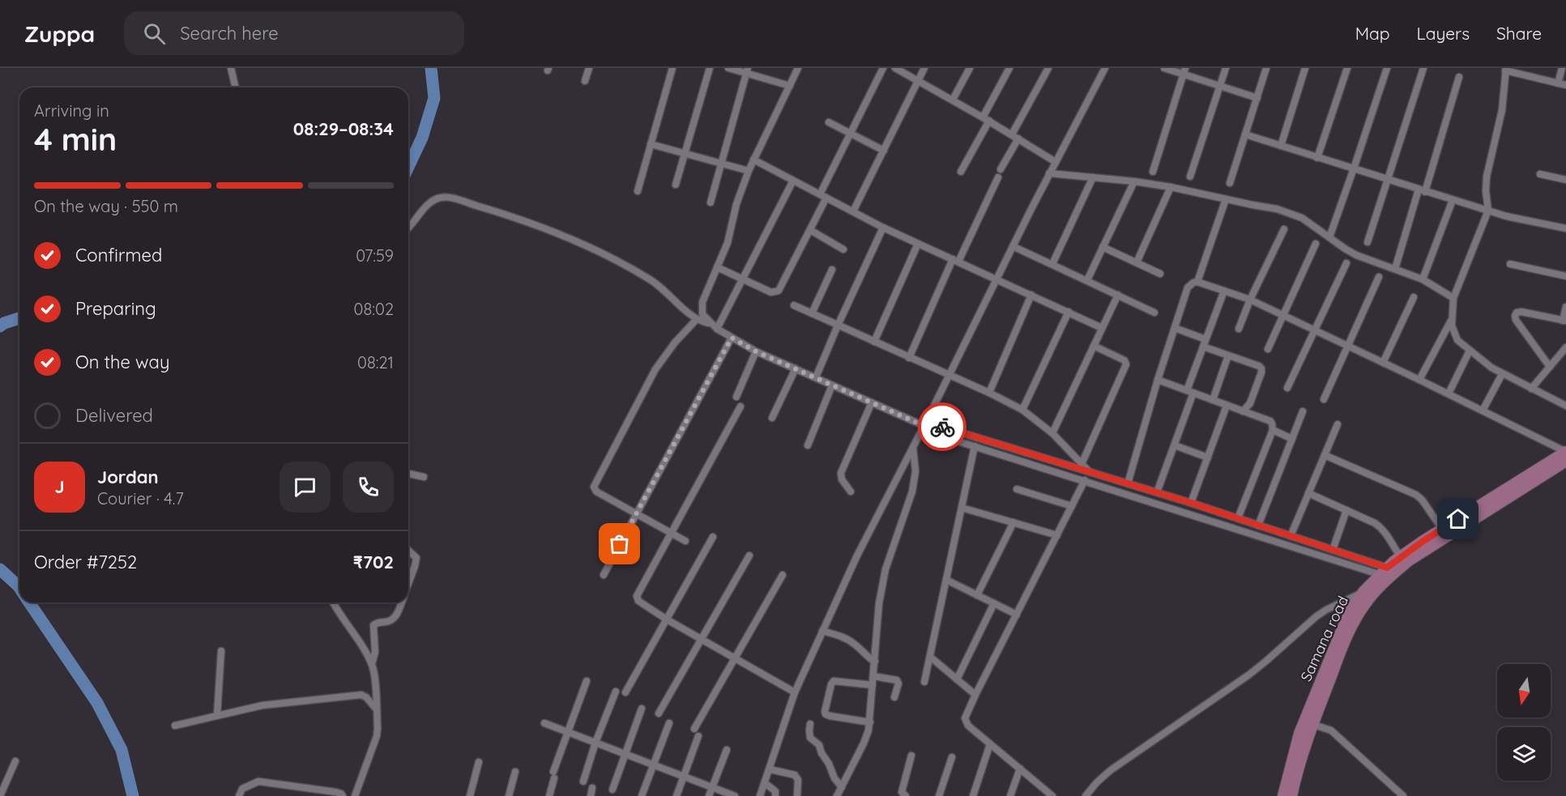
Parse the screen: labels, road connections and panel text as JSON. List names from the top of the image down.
{
  "streets": {
    "main road": ["Samana road"]
  },
  "north": "bottom",
  "page": {
    "header": "Zuppa",
    "search": "Search here",
    "nav": ["Map", "Layers", "Share"],
    "heading": ["4 min", "Arriving in", "08:29–08:34"],
    "panel": [
      "Jordan",
      "Courier · 4.7",
      "Order #7252",
      "₹702"
    ],
    "bar": "On the way · 550 m",
    "list": [
      ["Confirmed", "07:59"],
      ["Preparing", "08:02"],
      ["On the way", "08:21"],
      "Delivered"
    ],
    "round": "J"
  }
}
